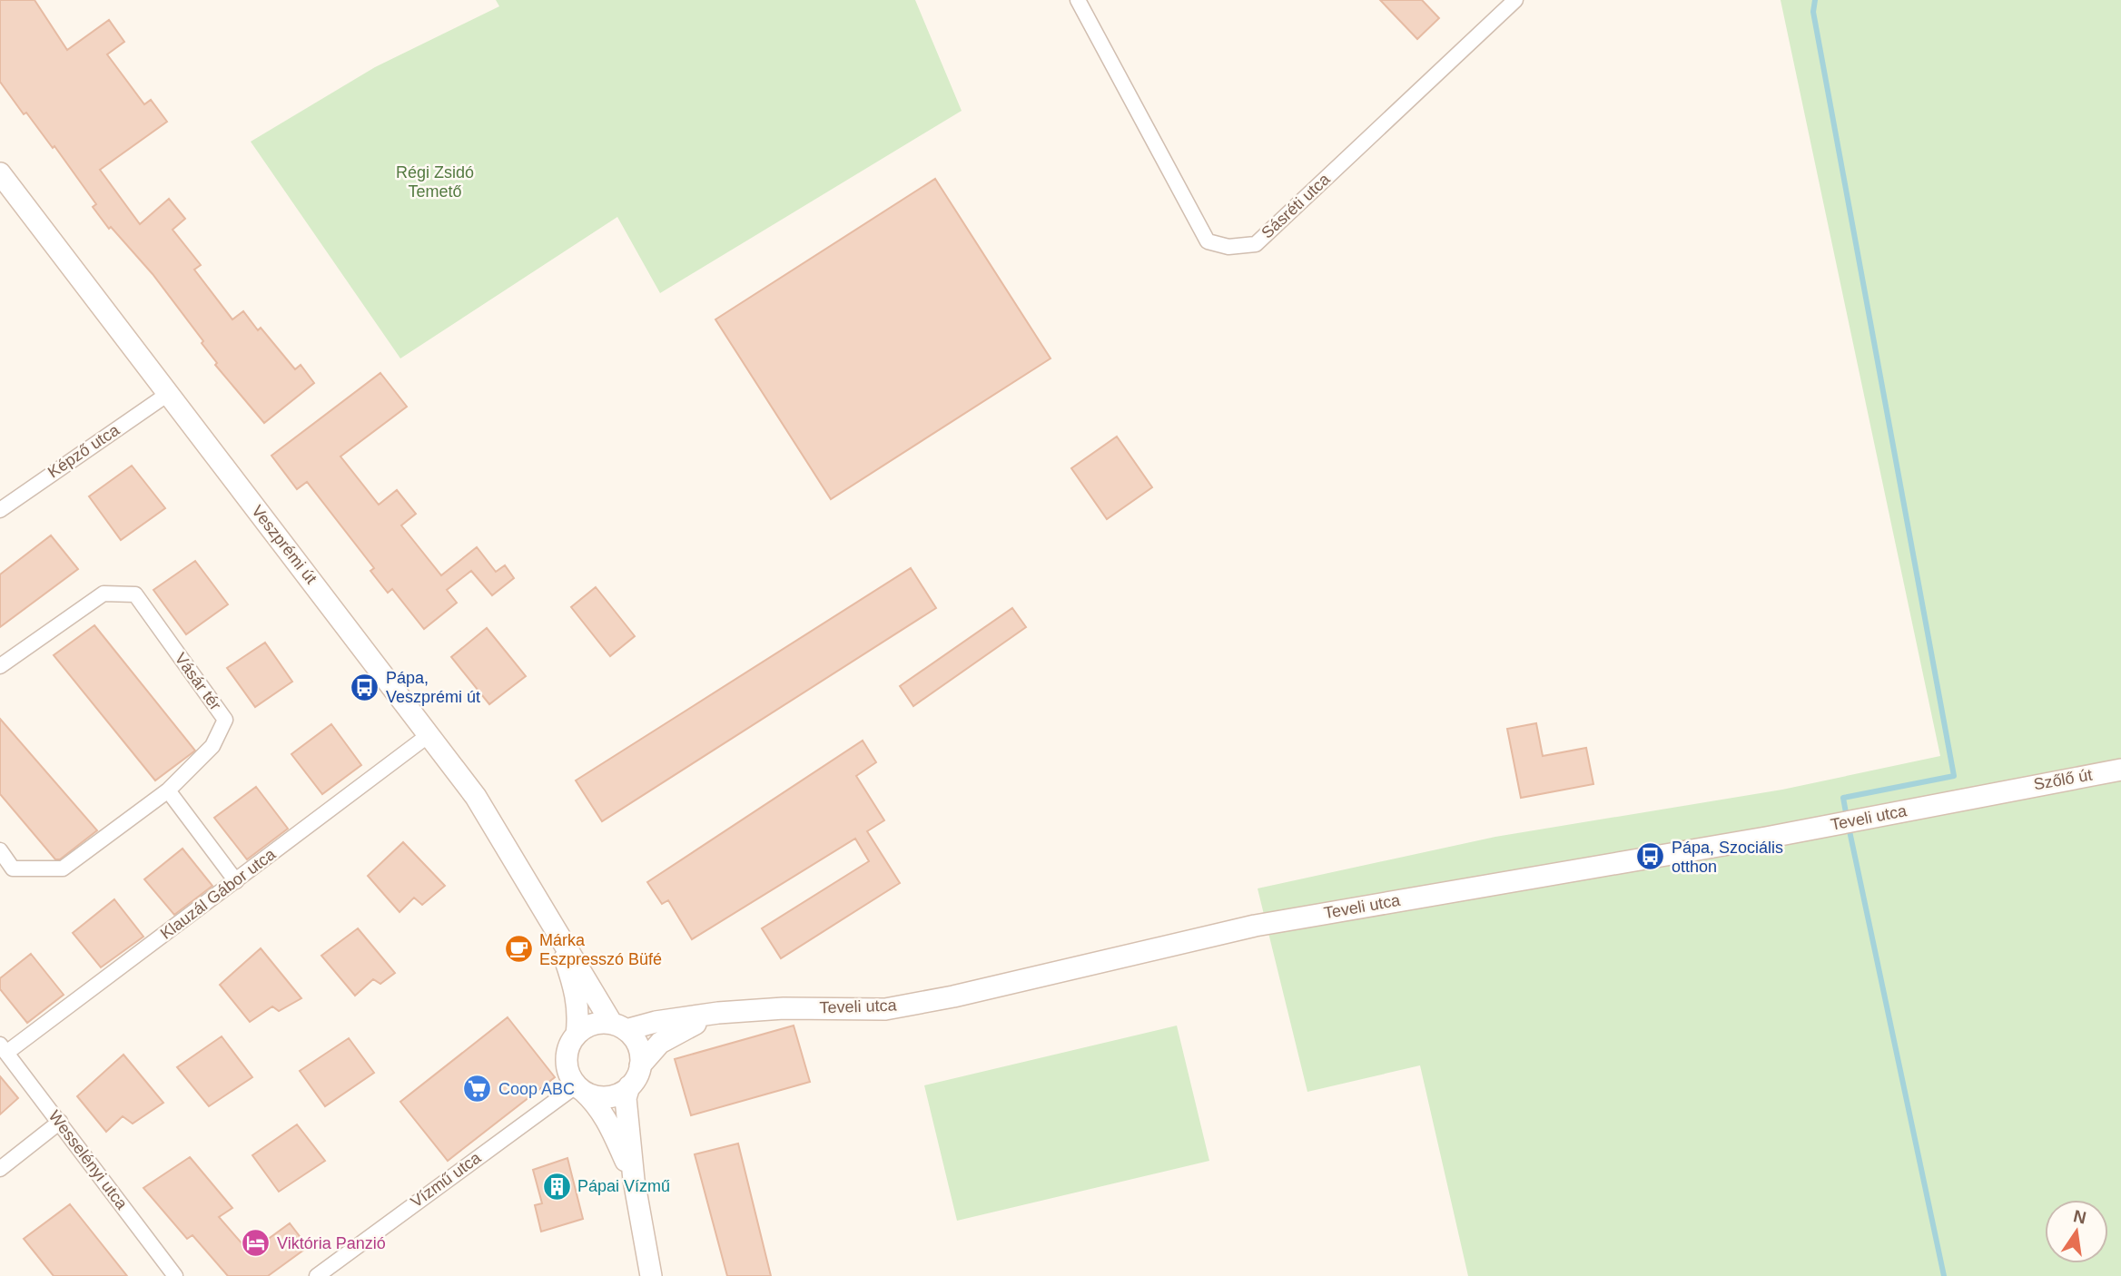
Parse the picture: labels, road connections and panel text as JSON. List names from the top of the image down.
{
  "streets": {
    "main road": ["Veszprémi út", "Szőlő út", "Teveli utca"],
    "street": [
      "Sásréti utca",
      "Képző utca",
      "Vásár tér",
      "Klauzál Gábor utca",
      "Wesselényi utca",
      "Vízmű utca"
    ]
  },
  "crossings": [
    ["Képző utca", "Veszprémi út"],
    ["Veszprémi út", "Teveli utca"],
    ["Veszprémi út", "Klauzál Gábor utca"],
    ["Veszprémi út", "Vízmű utca"],
    ["Szőlő út", "Teveli utca"],
    ["Teveli utca", "Vízmű utca"],
    ["Klauzál Gábor utca", "Wesselényi utca"]
  ],
  "parks": ["Régi Zsidó Temető"],
  "places": {
    "bus stop": ["Pápa, Veszprémi út", "Pápa, Szociális otthon"],
    "cafe": ["Márka Eszpresszó Büfé"],
    "supermarket": ["Coop ABC"],
    "building": ["Pápai Vízmű"],
    "hotel": ["Viktória Panzió"]
  },
  "north": "top"
}
